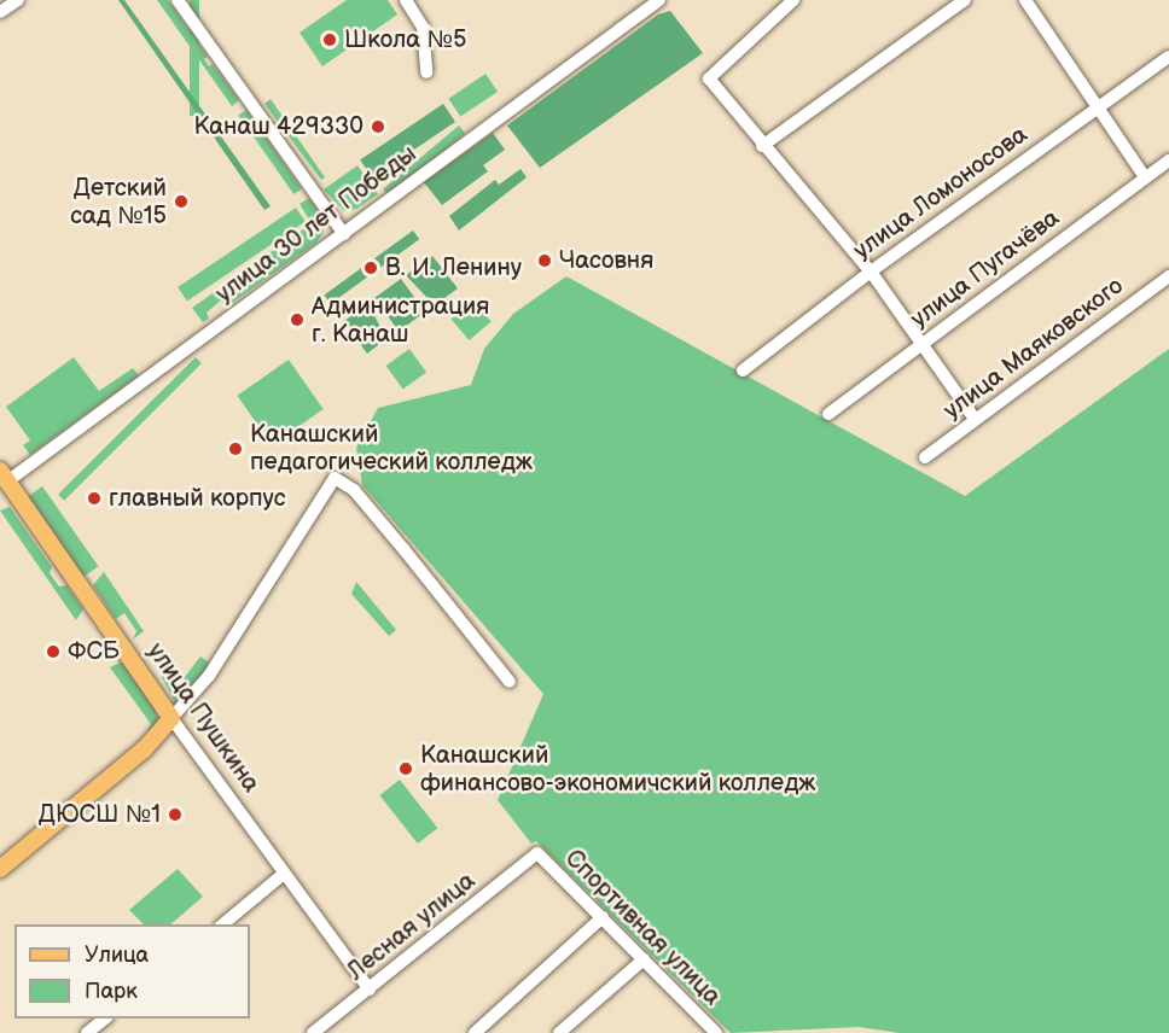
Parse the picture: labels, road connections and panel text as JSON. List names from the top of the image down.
{
  "streets": {
    "main road": ["улица Пушкина"],
    "street": [
      "улица Ломоносова",
      "улица 30 лет Победы",
      "улица Пугачёва",
      "улица Маяковского",
      "Лесная улица",
      "Спортивная улица"
    ]
  },
  "crossings": [
    ["улица 30 лет Победы", "улица Пушкина"],
    ["улица Пушкина", "Лесная улица"],
    ["Лесная улица", "Спортивная улица"]
  ],
  "places": [
    "Школа №5",
    "Канаш 429330",
    "Детский сад №15",
    "Часовня",
    "В. И. Ленину",
    "Администрация г. Канаш",
    "Канашский педагогический колледж",
    "главный корпус",
    "ФСБ",
    "Канашский финансово-экономичский колледж",
    "ДЮСШ №1"
  ],
  "legend": ["Улица", "Парк"]
}
